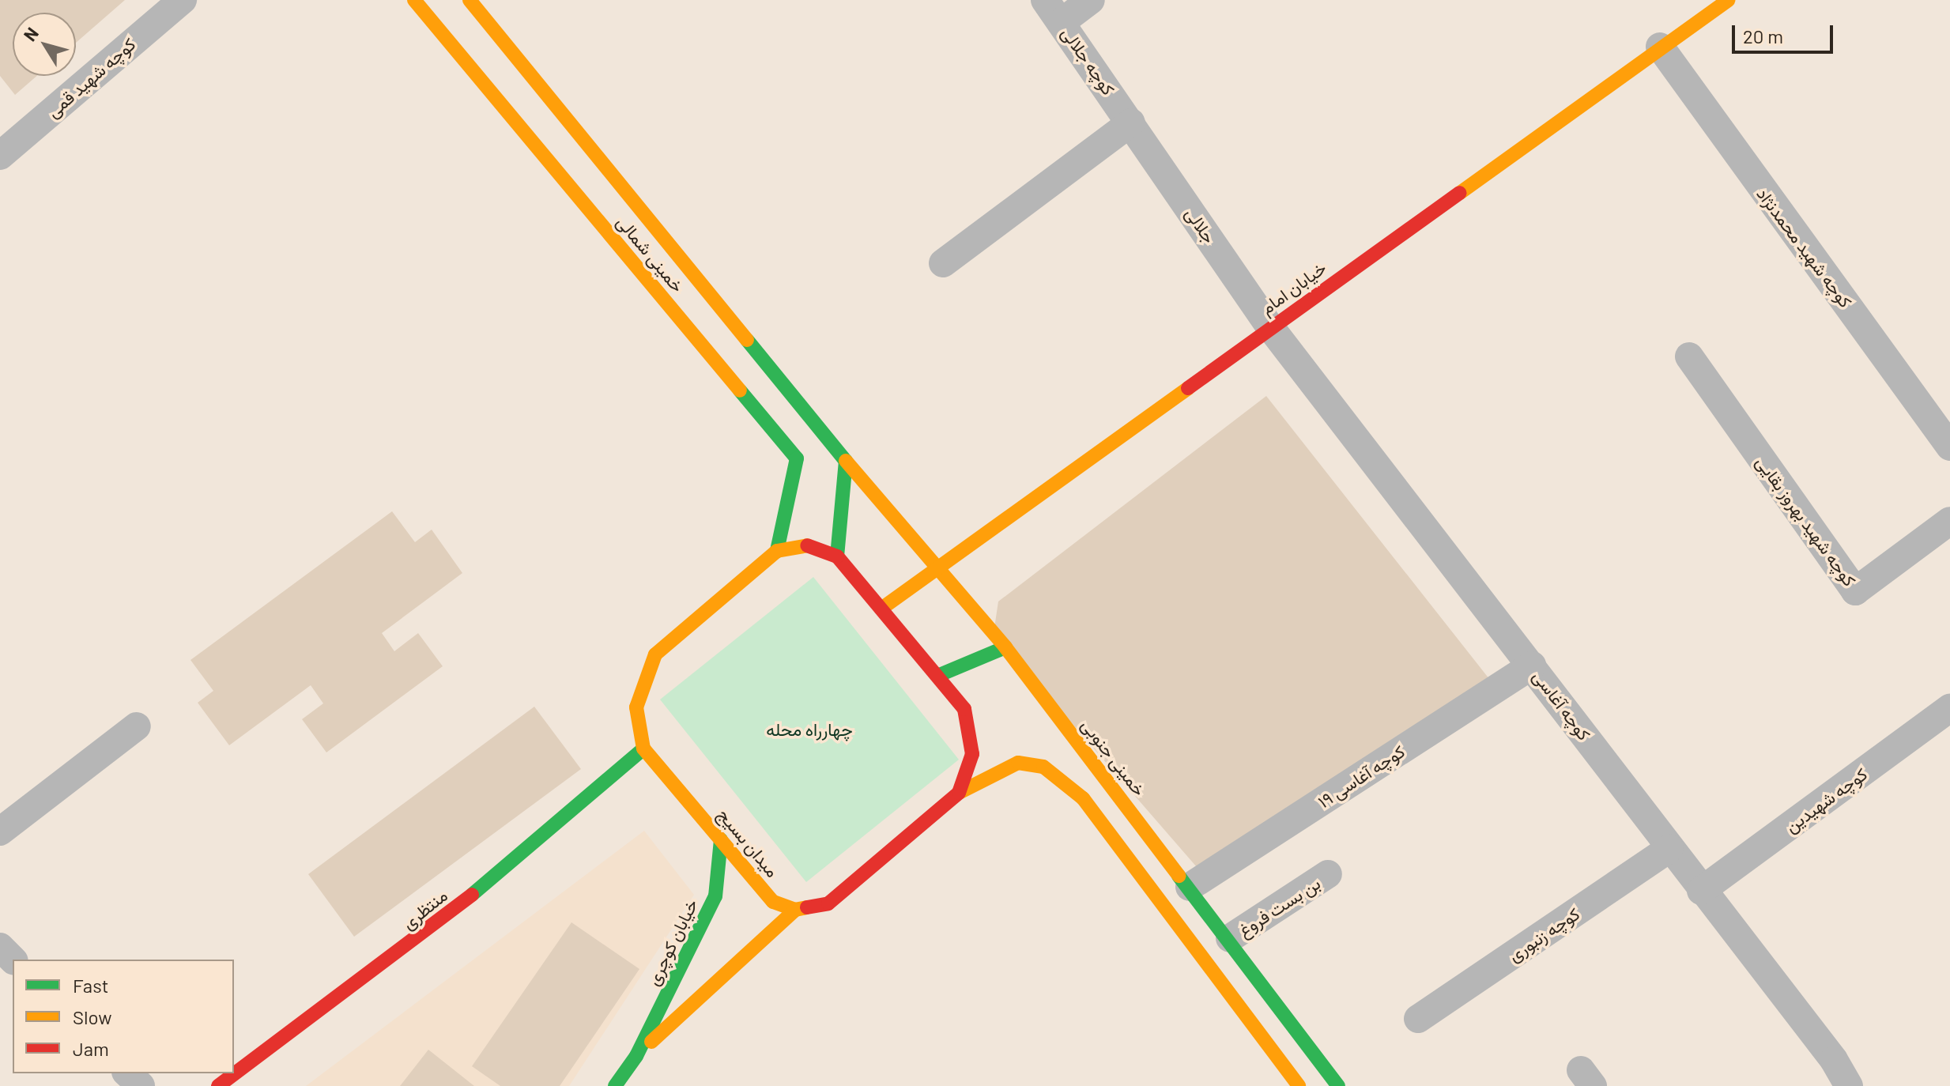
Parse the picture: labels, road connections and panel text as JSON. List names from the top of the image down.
{
  "streets": {
    "main road": [
      "خمینی شمالی",
      "خیابان امام",
      "خمینی جنوبی",
      "میدان بسیج",
      "منتظری",
      "خیابان کوچری"
    ],
    "street": [
      "کوچه جلالی",
      "کوچه شهید قمی",
      "جلالی",
      "کوچه شهید محمدنژاد",
      "کوچه شهید بهروز بقایی",
      "کوچه آغاسی",
      "کوچه آغاسی ۱۹",
      "کوچه شهیدین",
      "بن بست فروغ",
      "کوچه زنبوری"
    ]
  },
  "crossings": [
    ["کوچه جلالی", "جلالی"],
    ["جلالی", "خیابان امام"],
    ["جلالی", "کوچه آغاسی"],
    ["کوچه شهید محمدنژاد", "خیابان امام"],
    ["خمینی شمالی", "خمینی جنوبی"],
    ["خیابان امام", "کوچه آغاسی"],
    ["خیابان امام", "خمینی جنوبی"],
    ["کوچه آغاسی", "کوچه آغاسی ۱۹"],
    ["کوچه آغاسی", "کوچه شهیدین"],
    ["کوچه آغاسی", "کوچه زنبوری"],
    ["خمینی جنوبی", "کوچه آغاسی ۱۹"],
    ["خمینی جنوبی", "بن بست فروغ"],
    ["میدان بسیج", "منتظری"],
    ["میدان بسیج", "خیابان کوچری"]
  ],
  "parks": ["چهارراه محله"],
  "legend": ["Fast", "Slow", "Jam"],
  "scale_bar": "20 m",
  "north": "top left"
}
